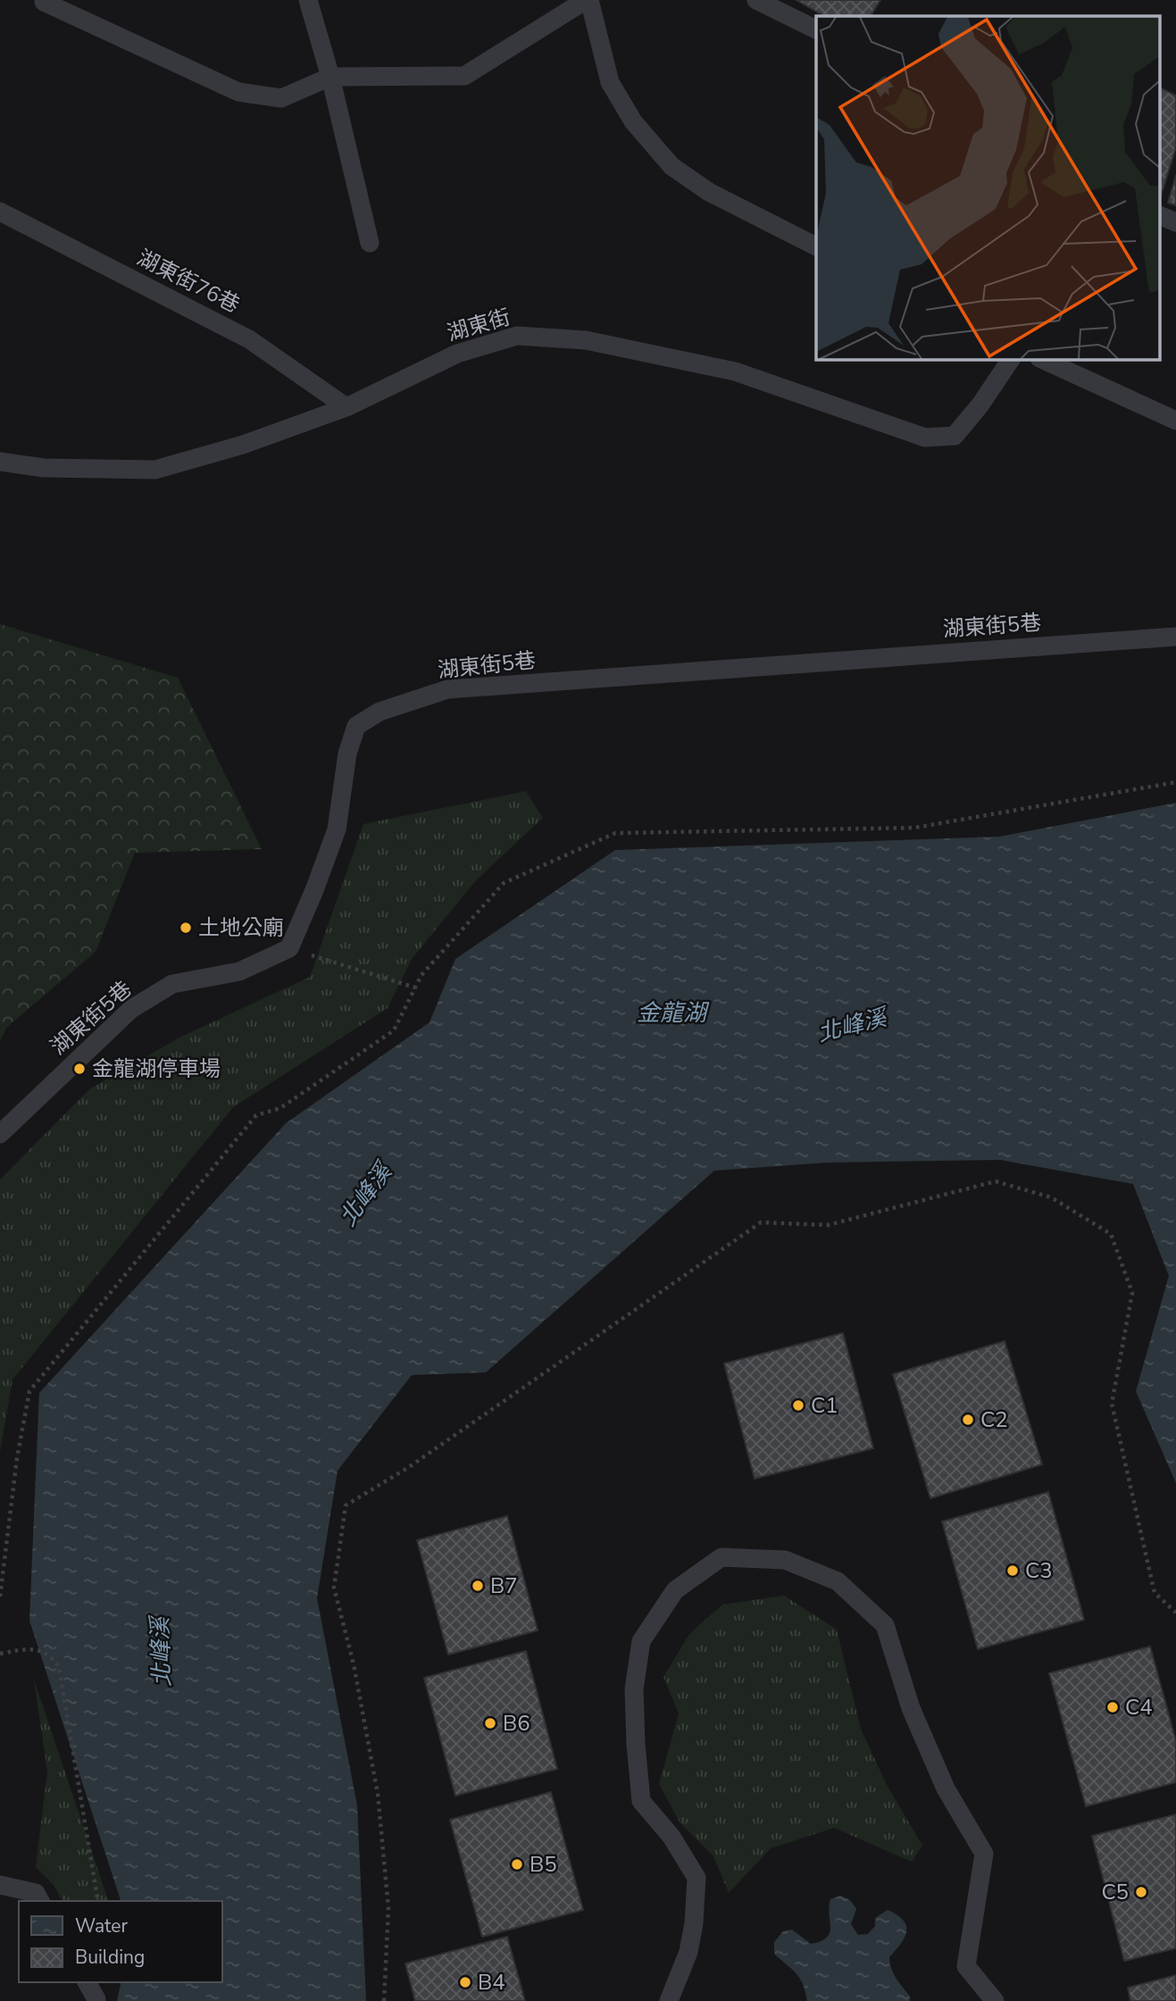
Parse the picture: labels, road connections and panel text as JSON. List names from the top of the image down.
{
  "streets": {
    "lane": ["湖東街76巷", "湖東街", "湖東街5巷"]
  },
  "crossings": [
    ["湖東街76巷", "湖東街"]
  ],
  "water": ["金龍湖", "北峰溪"],
  "places": [
    "土地公廟",
    "金龍湖停車場",
    "C1",
    "C2",
    "C3",
    "B7",
    "C4",
    "B6",
    "B5",
    "C5",
    "B4"
  ],
  "legend": ["Water", "Building"]
}
